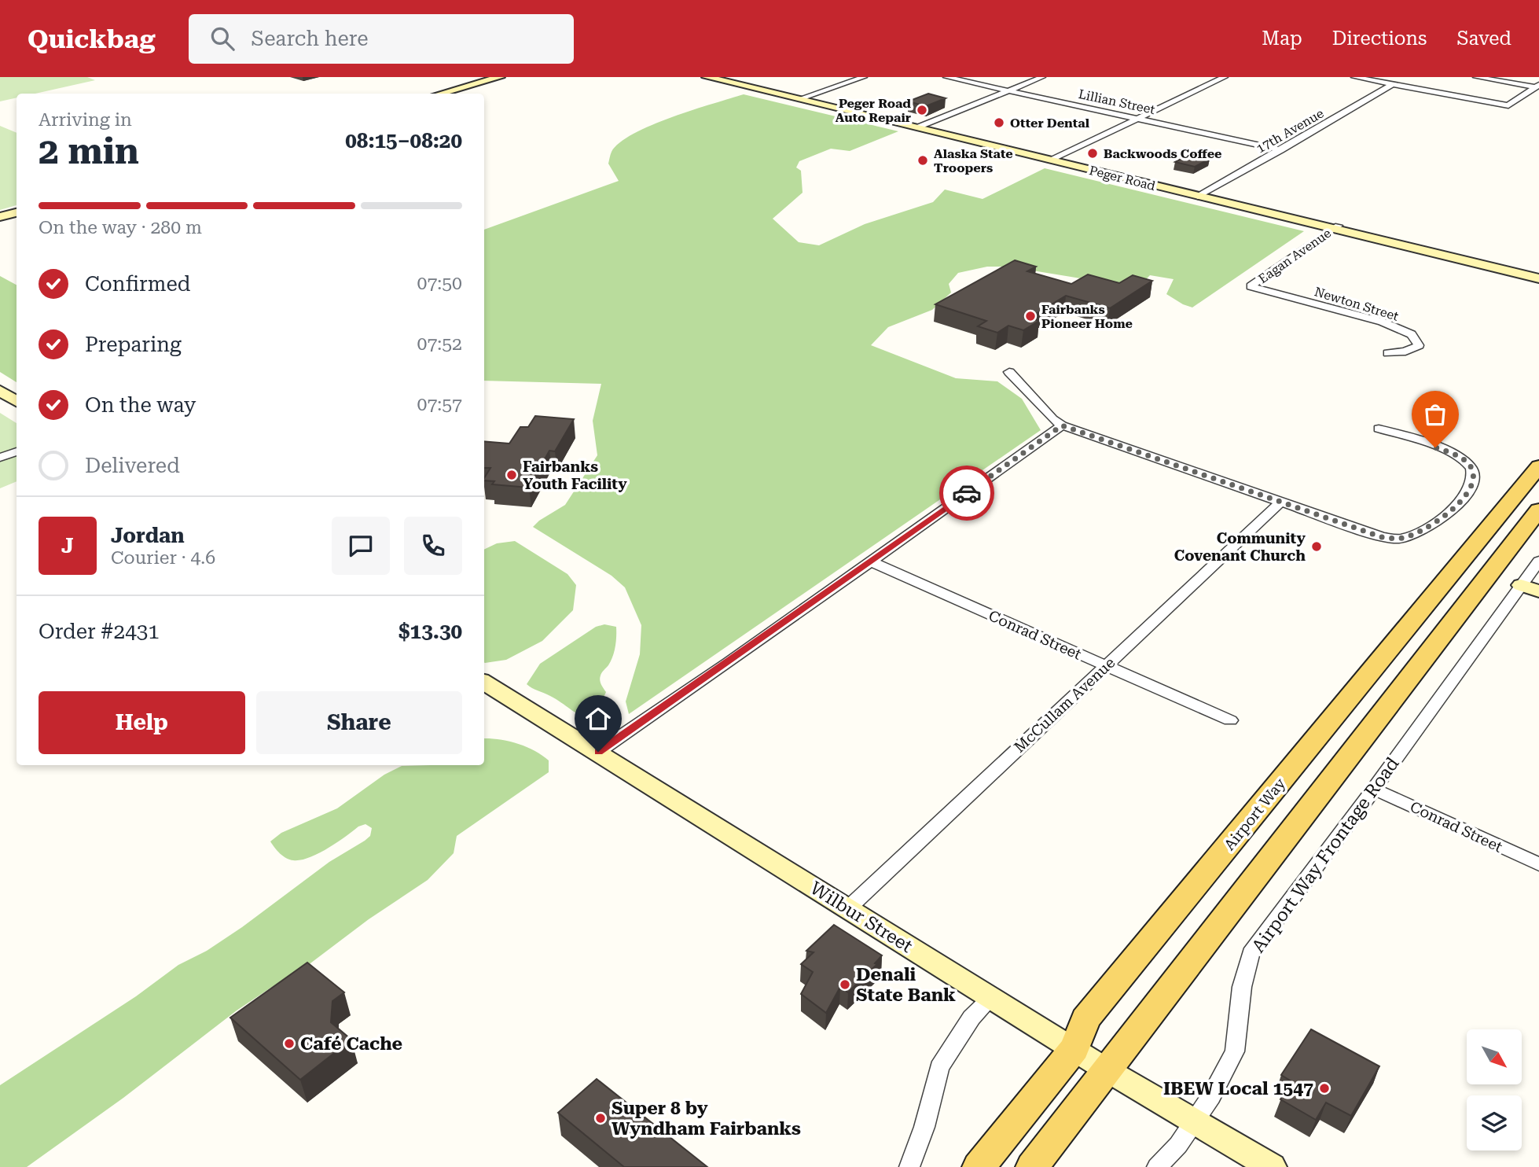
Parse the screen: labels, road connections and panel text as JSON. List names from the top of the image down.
{
  "streets": {
    "main road": ["Peger Road", "Airport Way", "Wilbur Street"],
    "street": [
      "Lillian Street",
      "17th Avenue",
      "Eagan Avenue",
      "Newton Street",
      "Conrad Street",
      "McCullam Avenue",
      "Airport Way Frontage Road"
    ]
  },
  "crossings": [
    ["Lillian Street", "17th Avenue"],
    ["17th Avenue", "Peger Road"],
    ["Peger Road", "Eagan Avenue"],
    ["Eagan Avenue", "Newton Street"],
    ["Conrad Street", "McCullam Avenue"],
    ["Conrad Street", "Airport Way Frontage Road"],
    ["McCullam Avenue", "Wilbur Street"],
    ["Airport Way", "Wilbur Street"],
    ["Airport Way Frontage Road", "Wilbur Street"]
  ],
  "places": [
    "Peger Road Auto Repair",
    "Otter Dental",
    "Backwoods Coffee",
    "Alaska State Troopers",
    "Fairbanks Pioneer Home",
    "Fairbanks Youth Facility",
    "Community Covenant Church",
    "Denali State Bank",
    "Café Cache",
    "IBEW Local 1547",
    "Super 8 by Wyndham Fairbanks"
  ],
  "north": "bottom right",
  "page": {
    "header": "Quickbag",
    "search": "Search here",
    "nav": ["Map", "Directions", "Saved"],
    "heading": ["2 min", "Arriving in", "08:15–08:20"],
    "panel": [
      "Jordan",
      "Courier · 4.6",
      "Order #2431",
      "$13.30"
    ],
    "bar": "On the way · 280 m",
    "list": [
      ["Confirmed", "07:50"],
      ["Preparing", "07:52"],
      ["On the way", "07:57"],
      "Delivered"
    ],
    "round": "J",
    "buttons": ["Help", "Share"]
  }
}
